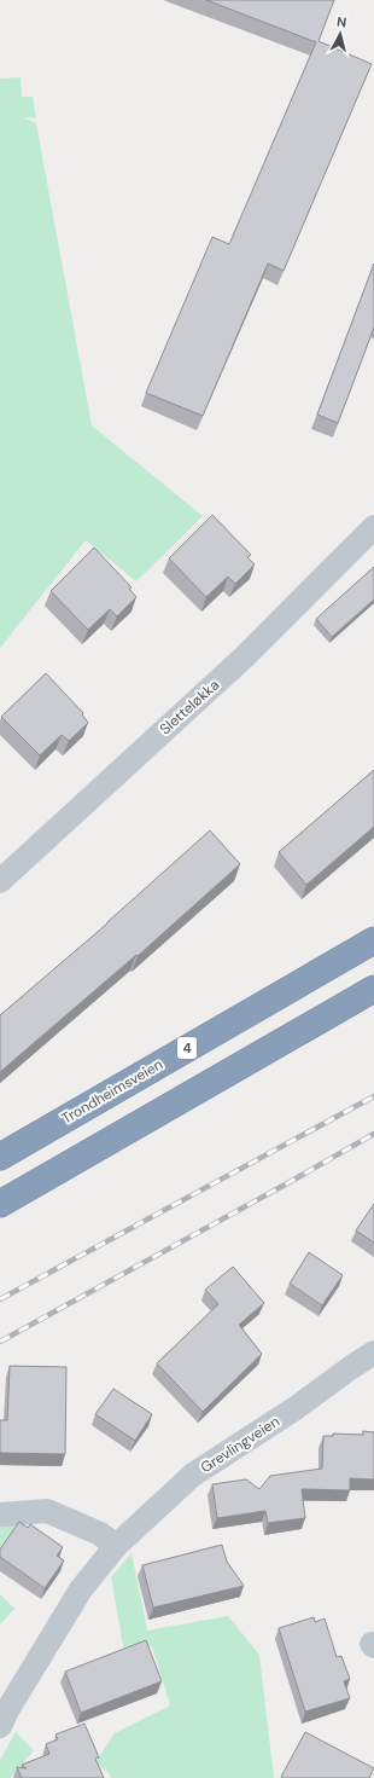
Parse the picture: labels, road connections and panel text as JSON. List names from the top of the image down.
{
  "streets": {
    "highway": ["4", "Trondheimsveien"],
    "street": ["Sletteløkka", "Grevlingveien"]
  },
  "north": "top"
}
